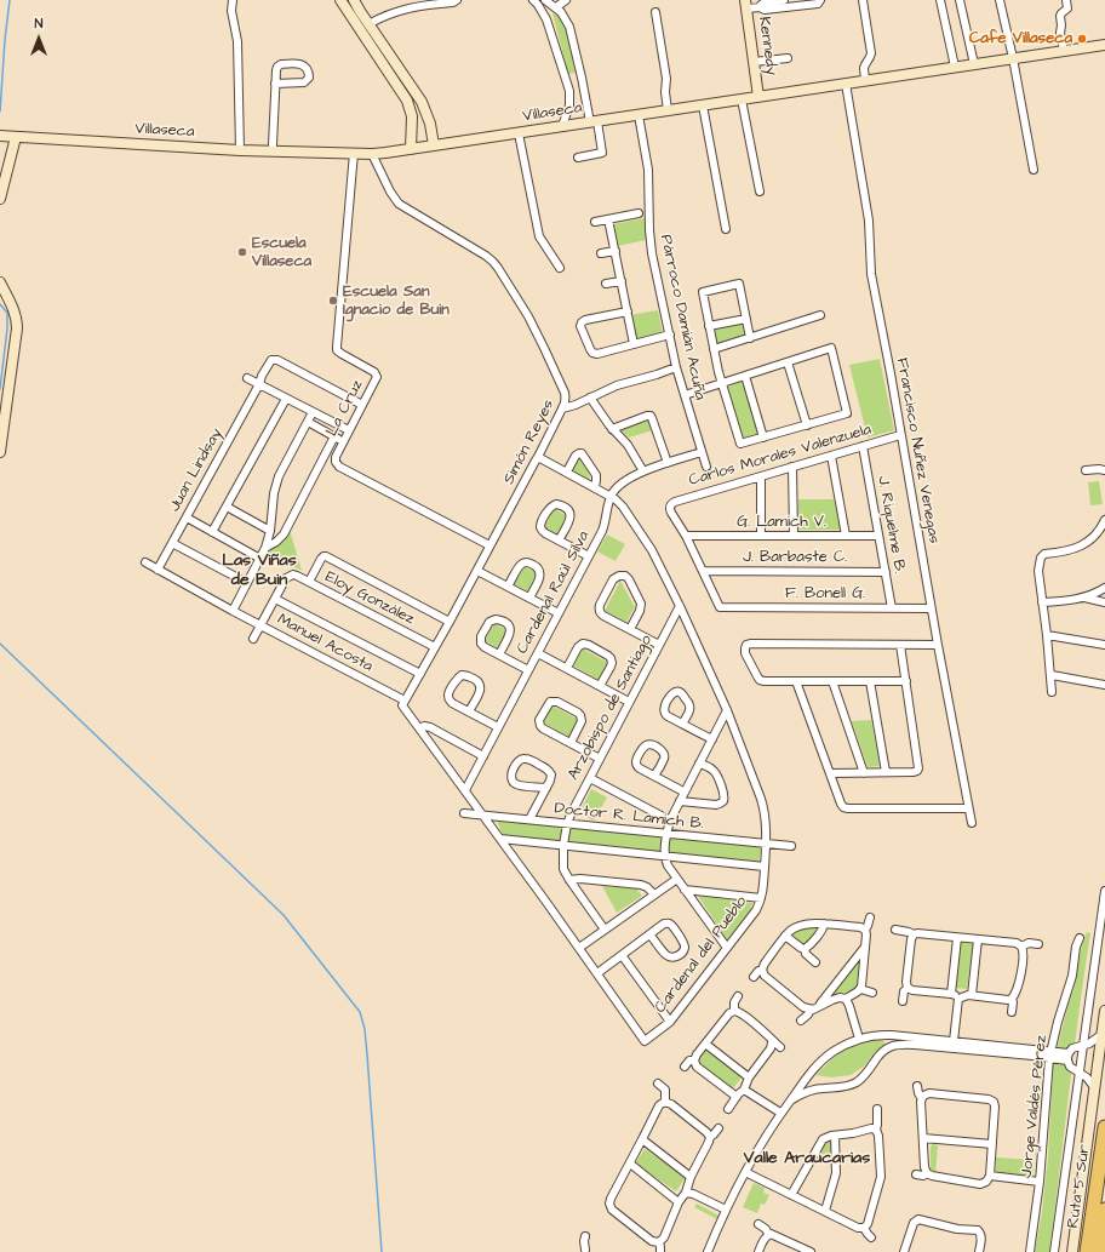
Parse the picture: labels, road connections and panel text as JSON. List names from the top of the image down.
{
  "streets": {
    "highway": ["Ruta 5 Sur"],
    "main road": ["Kennedy", "Villaseca"],
    "street": [
      "Párroco Damián Acuña",
      "La Cruz",
      "Simón Reyes",
      "Francisco Nuñez Venegas",
      "Carlos Morales Valenzuela",
      "Juan Lindsay",
      "G. Lamich V.",
      "J. Riquelme B.",
      "J. Barbaste C.",
      "Cardenal Raúl Silva",
      "F. Bonell G.",
      "Eloy González",
      "Manuel Acosta",
      "Arzobispo de Santiago",
      "Doctor R. Lamich B.",
      "Cardenal del Pueblo",
      "Jorge Valdés Pérez"
    ]
  },
  "crossings": [
    ["Kennedy", "Villaseca"],
    ["Villaseca", "Párroco Damián Acuña"],
    ["Villaseca", "La Cruz"],
    ["Villaseca", "Simón Reyes"],
    ["Villaseca", "Francisco Nuñez Venegas"],
    ["La Cruz", "Simón Reyes"],
    ["La Cruz", "Juan Lindsay"],
    ["Simón Reyes", "Eloy González"],
    ["Simón Reyes", "Manuel Acosta"],
    ["Simón Reyes", "Cardenal del Pueblo"],
    ["Francisco Nuñez Venegas", "Carlos Morales Valenzuela"],
    ["Francisco Nuñez Venegas", "F. Bonell G."],
    ["Carlos Morales Valenzuela", "G. Lamich V."],
    ["Carlos Morales Valenzuela", "J. Riquelme B."],
    ["Juan Lindsay", "Manuel Acosta"],
    ["G. Lamich V.", "J. Riquelme B."],
    ["J. Riquelme B.", "J. Barbaste C."],
    ["J. Riquelme B.", "F. Bonell G."],
    ["J. Barbaste C.", "F. Bonell G."],
    ["Cardenal Raúl Silva", "Cardenal del Pueblo"],
    ["Manuel Acosta", "Cardenal del Pueblo"],
    ["Arzobispo de Santiago", "Doctor R. Lamich B."],
    ["Arzobispo de Santiago", "Cardenal del Pueblo"],
    ["Doctor R. Lamich B.", "Cardenal del Pueblo"]
  ],
  "districts": ["Las Viñas de Buin", "Valle Araucarias"],
  "places": ["Cafe Villaseca", "Escuela Villaseca", "Escuela San Ignacio de Buin"],
  "north": "top"
}
